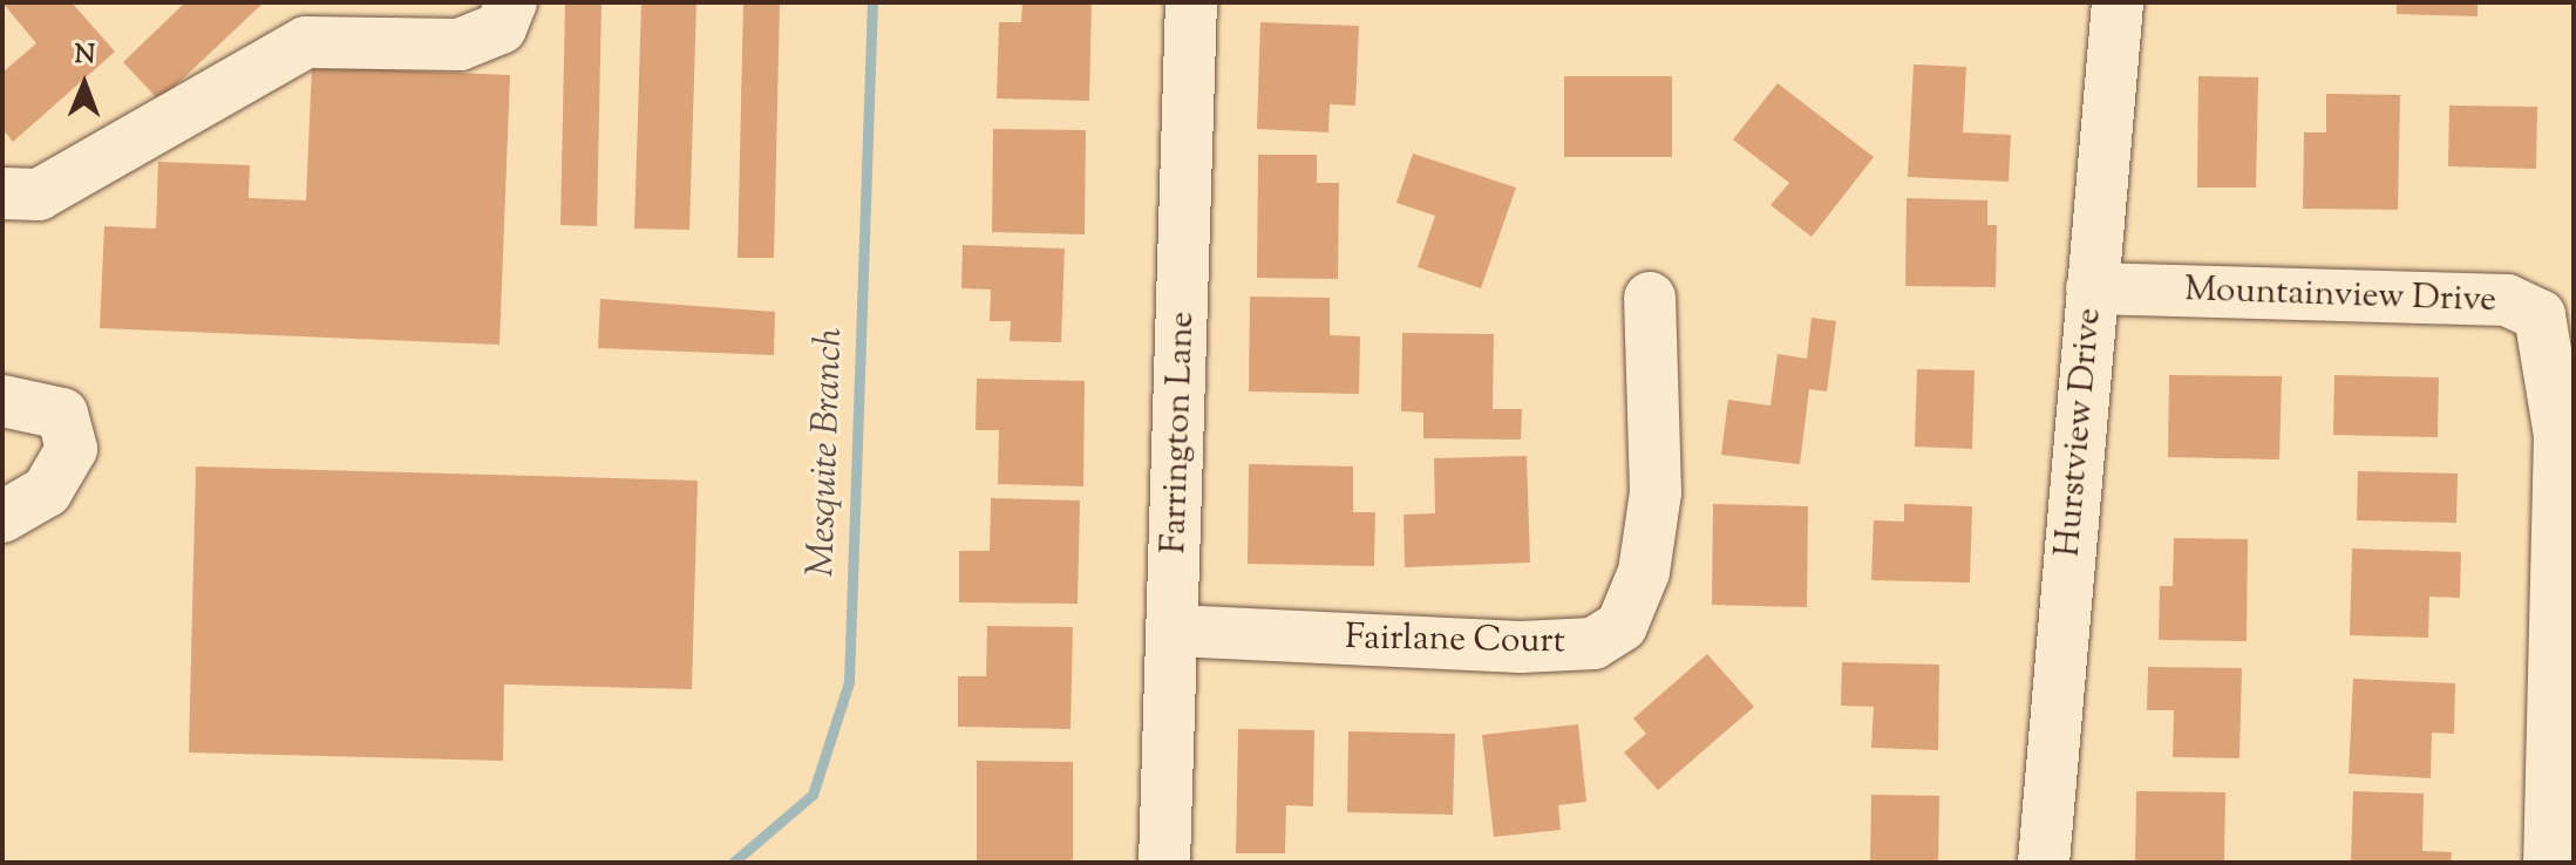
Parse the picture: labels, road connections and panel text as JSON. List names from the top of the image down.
{
  "streets": {
    "street": [
      "Mountainview Drive",
      "Farrington Lane",
      "Hurstview Drive",
      "Fairlane Court"
    ]
  },
  "crossings": [
    ["Mountainview Drive", "Hurstview Drive"],
    ["Farrington Lane", "Fairlane Court"]
  ],
  "water": ["Mesquite Branch"],
  "north": "top"
}
